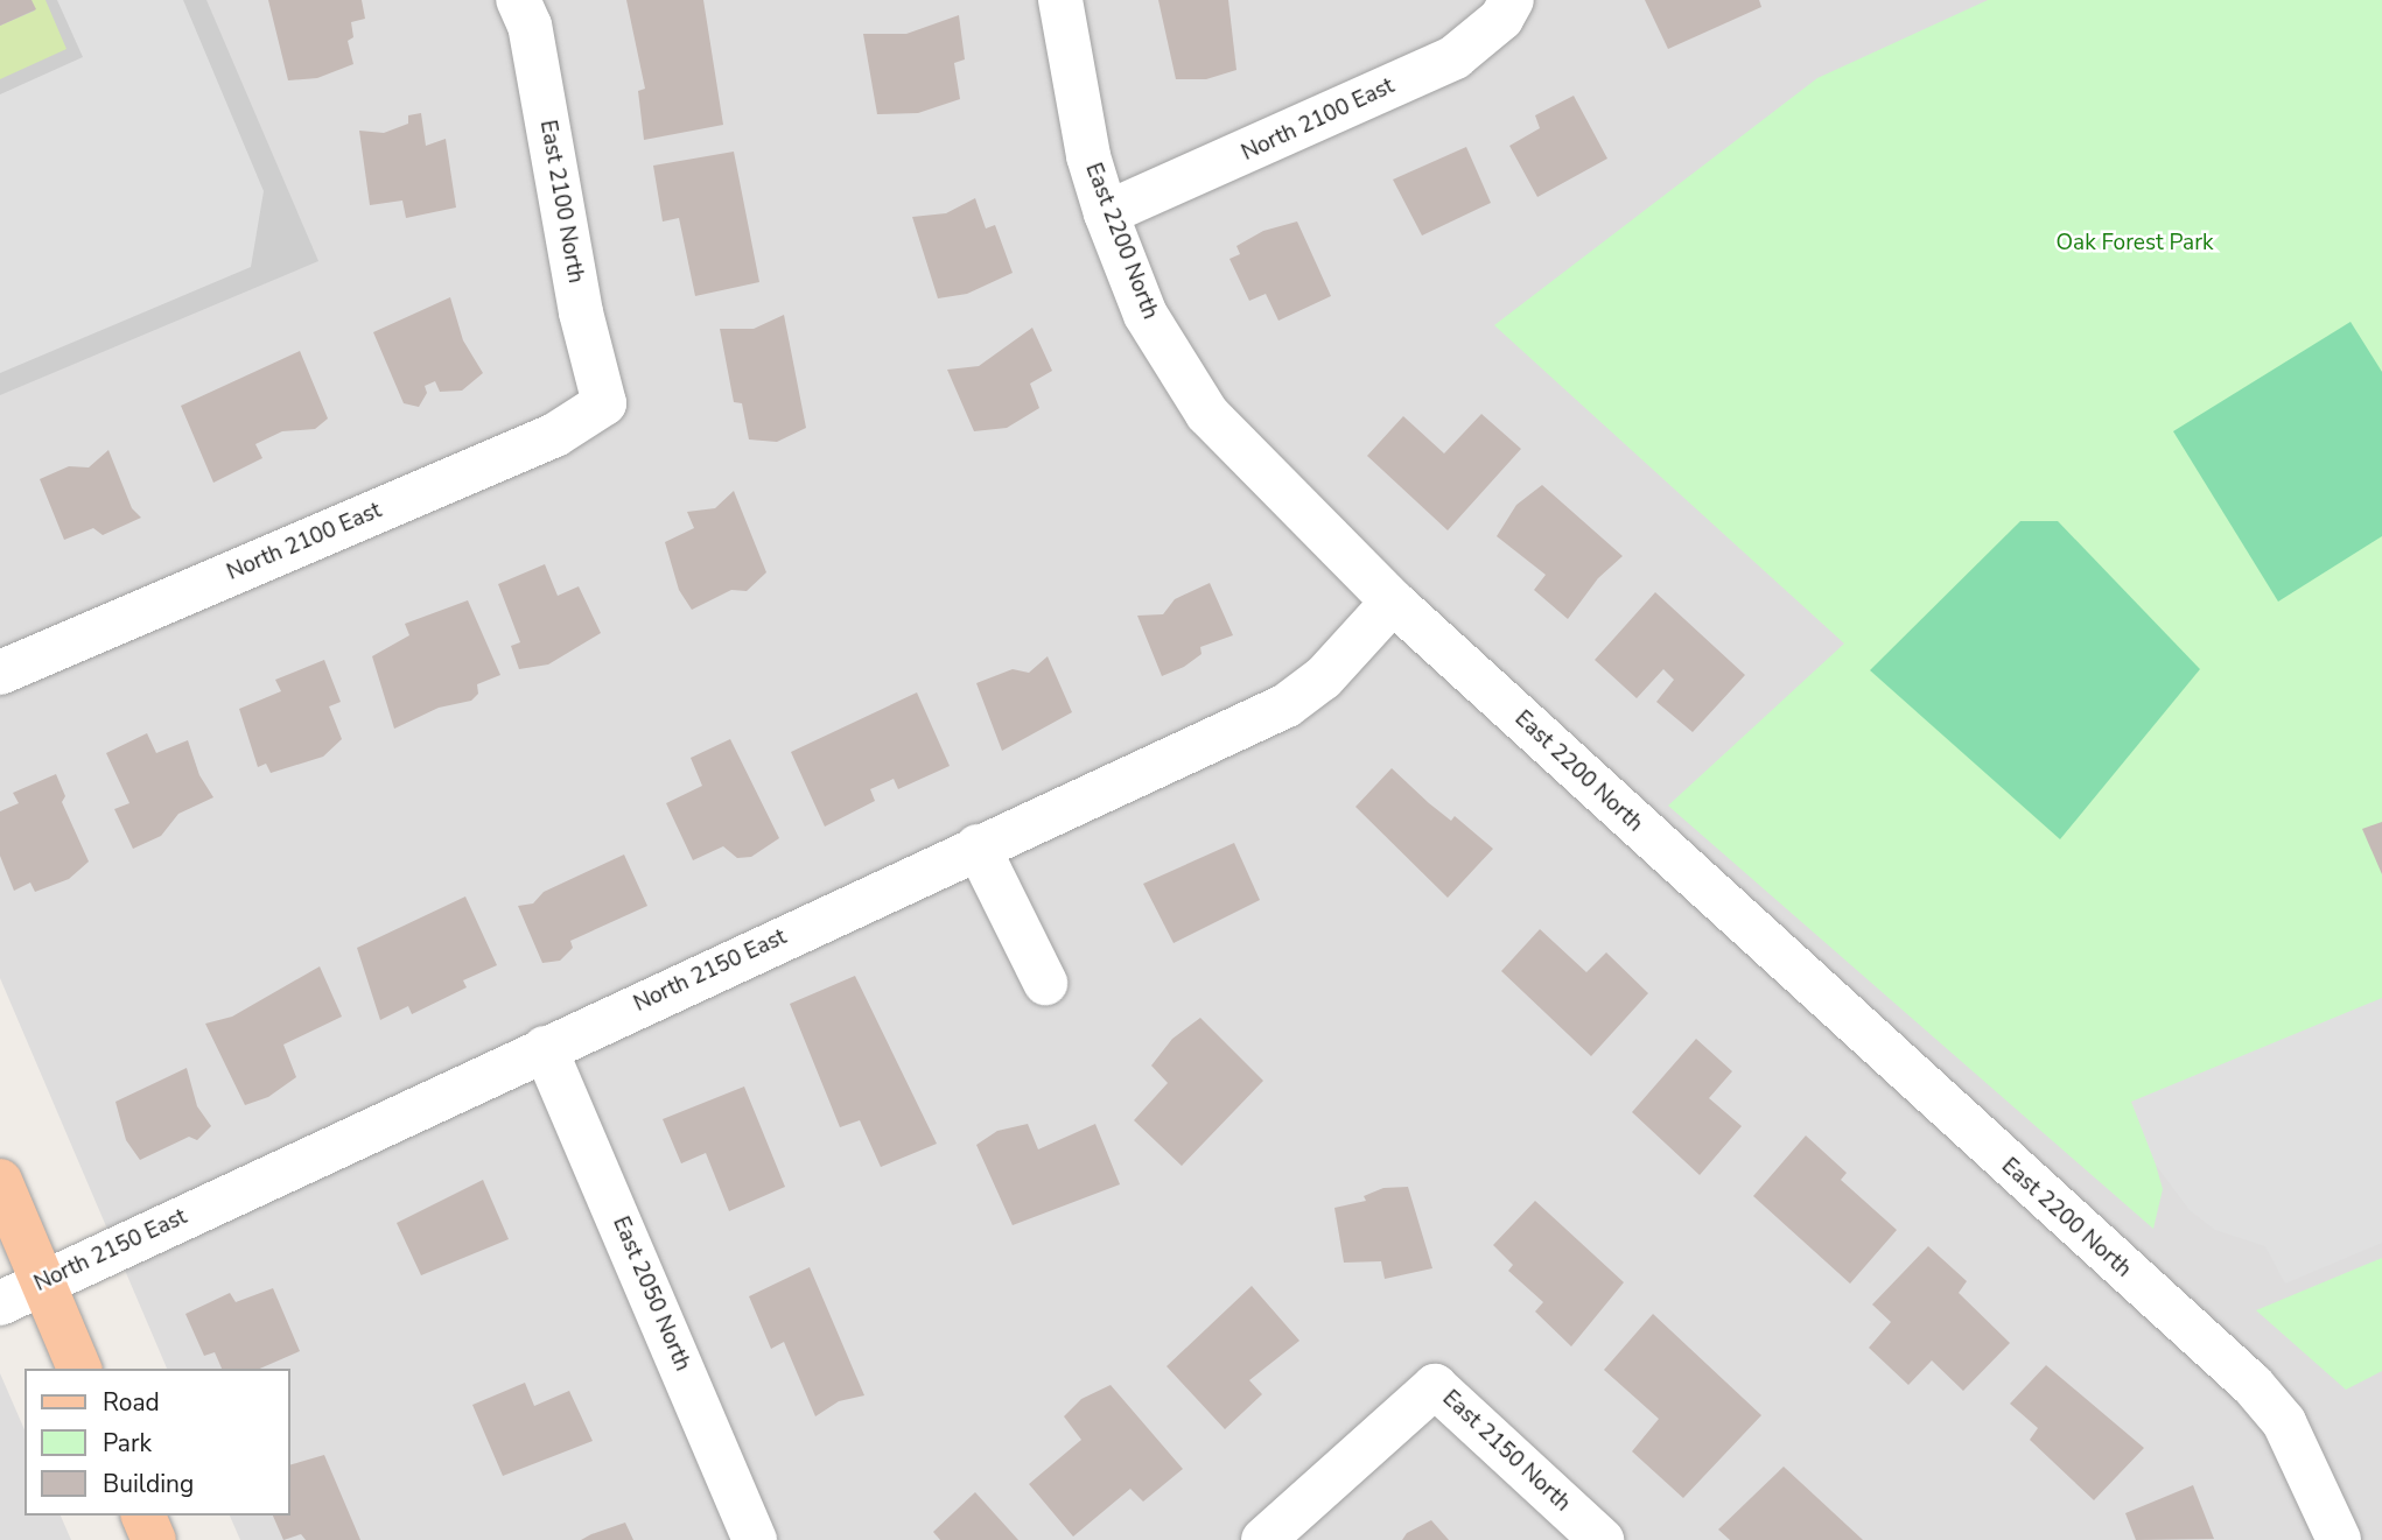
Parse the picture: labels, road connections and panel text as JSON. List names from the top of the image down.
{
  "streets": {
    "street": [
      "North 2100 East",
      "East 2100 North",
      "East 2200 North",
      "North 2150 East",
      "East 2050 North",
      "East 2150 North"
    ]
  },
  "crossings": [
    ["North 2100 East", "East 2100 North"],
    ["North 2100 East", "East 2200 North"],
    ["East 2200 North", "North 2150 East"],
    ["North 2150 East", "East 2050 North"]
  ],
  "parks": ["Oak Forest Park"],
  "legend": ["Road", "Park", "Building"]
}
